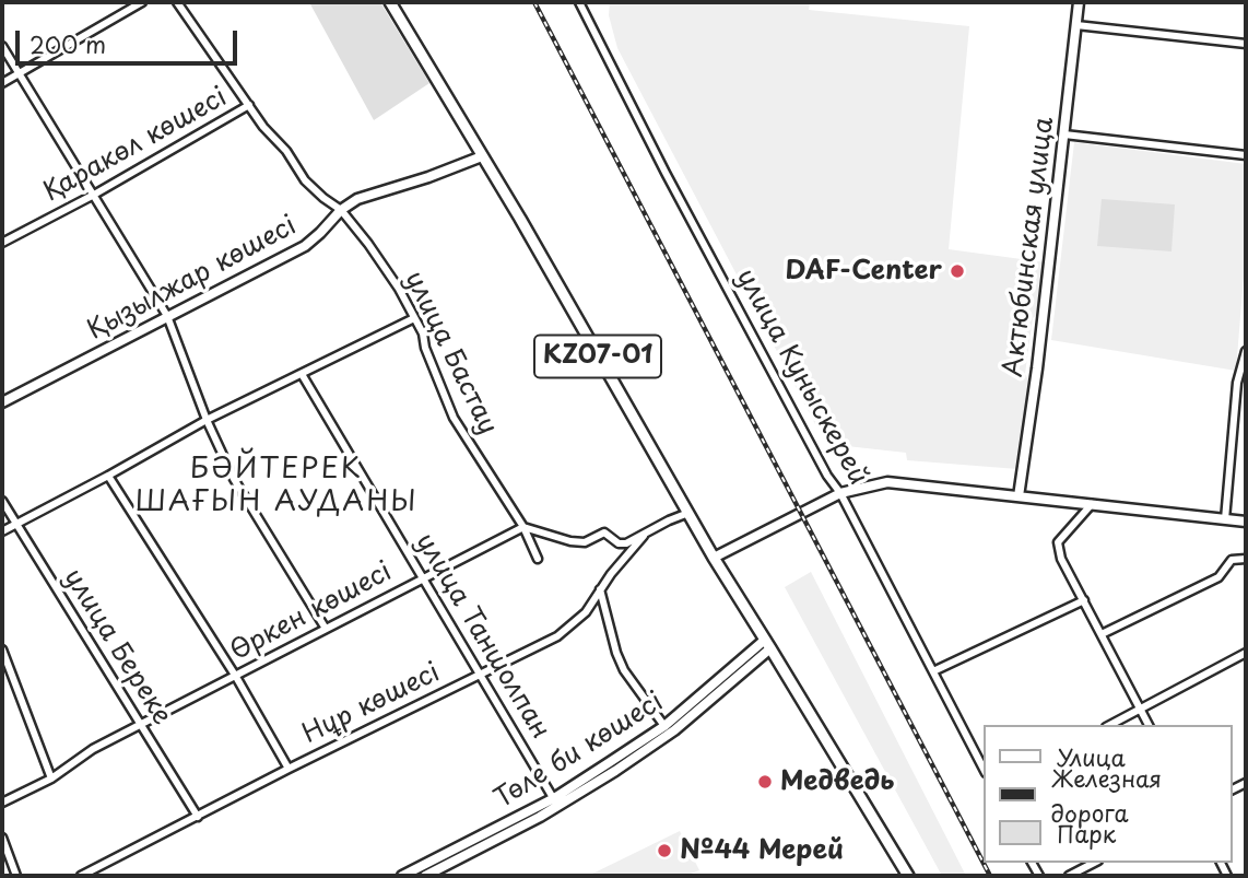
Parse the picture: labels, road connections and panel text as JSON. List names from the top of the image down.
{
  "streets": {
    "main road": [
      "Актюбинская улица",
      "Қызылжар көшесі",
      "KZ07-01",
      "Төле би көшесі"
    ],
    "street": [
      "Қаракөл көшесі",
      "улица Бастау",
      "улица Куныскерей",
      "Өркен көшесі",
      "улица Таншолпан",
      "улица Береке",
      "Нұр көшесі"
    ]
  },
  "crossings": [
    ["Қаракөл көшесі", "улица Бастау"],
    ["Қызылжар көшесі", "улица Бастау"],
    ["Қызылжар көшесі", "KZ07-01"],
    ["улица Бастау", "Өркен көшесі"],
    ["KZ07-01", "Төле би көшесі"],
    ["Өркен көшесі", "улица Таншолпан"],
    ["Өркен көшесі", "улица Береке"],
    ["улица Таншолпан", "Нұр көшесі"],
    ["улица Таншолпан", "Төле би көшесі"],
    ["улица Береке", "Нұр көшесі"]
  ],
  "districts": ["БӘЙТЕРЕК ШАҒЫН АУДАНЫ"],
  "places": ["DAF-Center", "Медведь", "№44 Мерей"],
  "legend": ["Улица", "Железная дорога", "Парк"],
  "scale_bar": "200 m"
}
